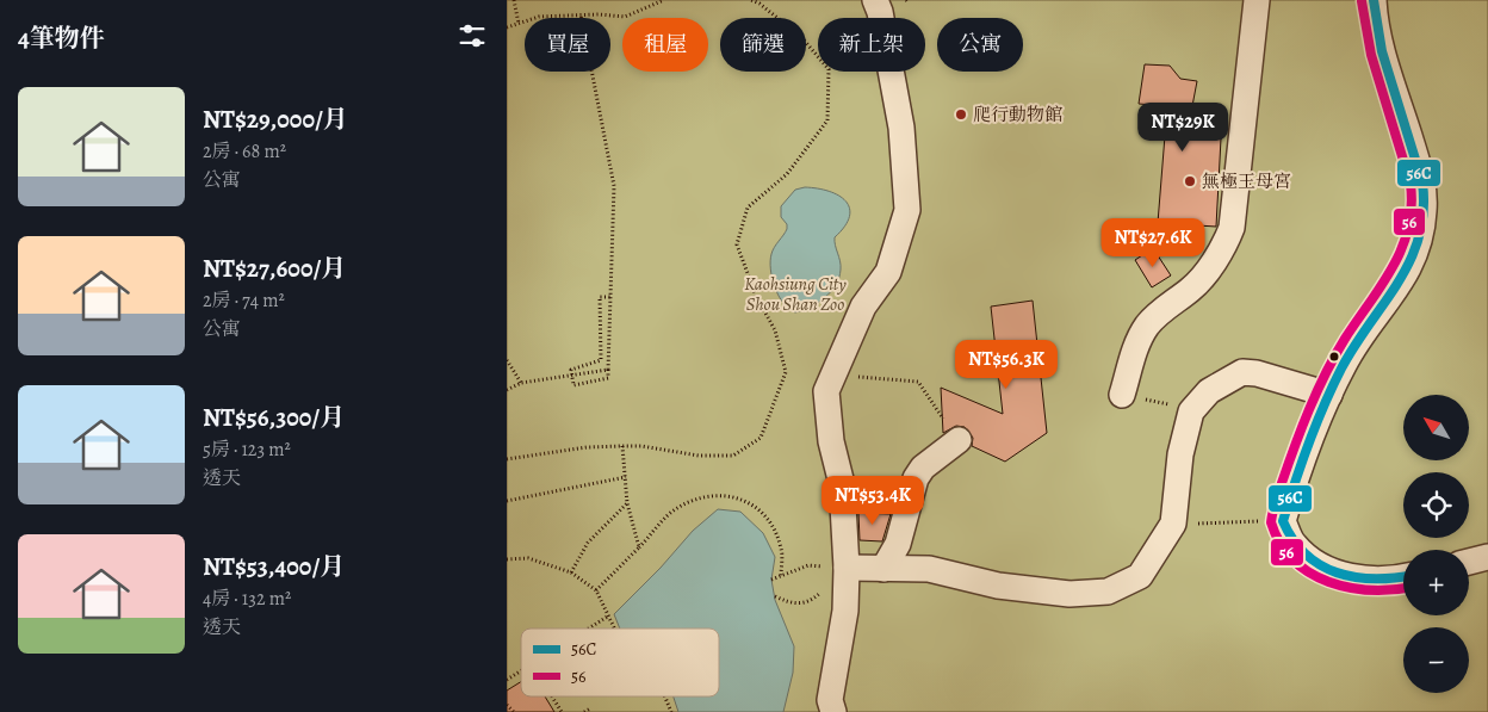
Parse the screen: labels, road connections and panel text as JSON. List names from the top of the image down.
{
  "parks": ["Kaohsiung City Shou Shan Zoo"],
  "places": ["爬行動物館", "無極王母宮"],
  "lines": ["transit line 56C", "transit line 56"],
  "legend": ["56C", "56"],
  "north": "top left",
  "page": {
    "heading": "4筆物件",
    "chip": [
      "買屋",
      "租屋",
      "篩選",
      "新上架",
      "公寓"
    ],
    "list": [
      {
        "name": "NT$29,000/月",
        "note": "2房 · 68 m² · 公寓"
      },
      {
        "name": "NT$27,600/月",
        "note": "2房 · 74 m² · 公寓"
      },
      {
        "name": "NT$56,300/月",
        "note": "5房 · 123 m² · 透天"
      },
      {
        "name": "NT$53,400/月",
        "note": "4房 · 132 m² · 透天"
      }
    ],
    "price": [
      "NT$29K",
      "NT$27.6K",
      "NT$56.3K",
      "NT$53.4K"
    ],
    "map_buttons": ["+", "−"]
  }
}
